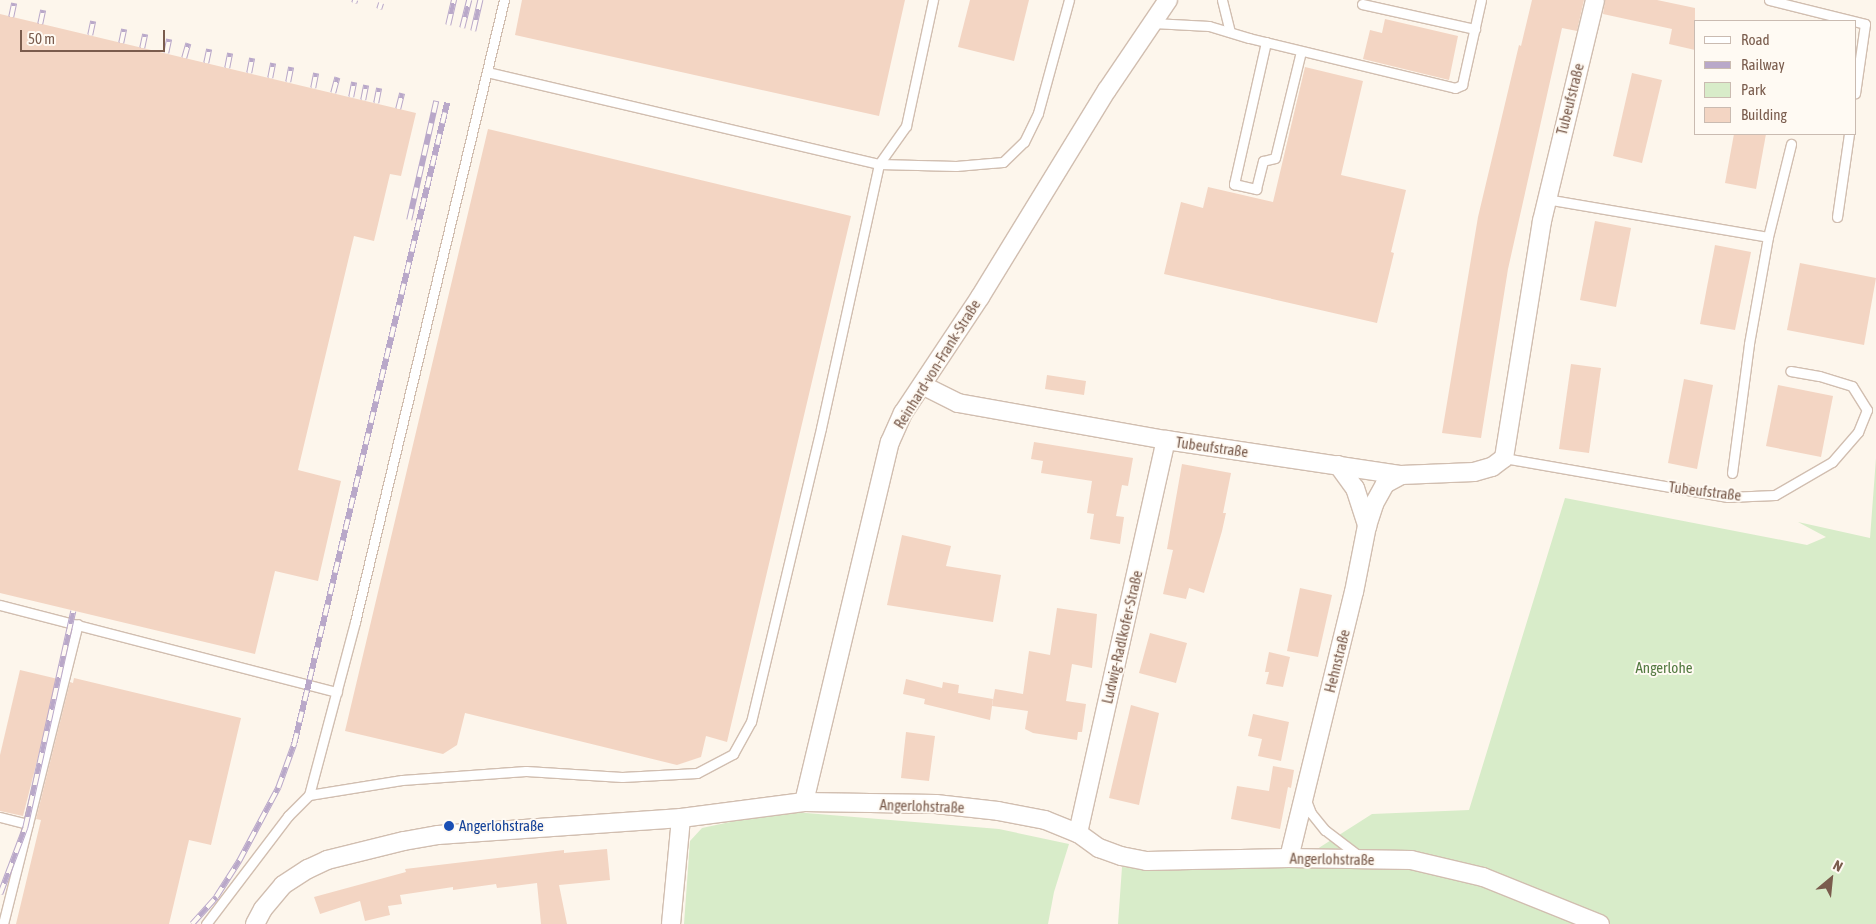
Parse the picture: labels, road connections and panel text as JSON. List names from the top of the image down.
{
  "streets": {
    "street": [
      "Tubeufstraße",
      "Reinhard-von-Frank-Straße",
      "Ludwig-Radlkofer-Straße",
      "Hehnstraße",
      "Angerlohstraße"
    ]
  },
  "crossings": [
    ["Tubeufstraße", "Reinhard-von-Frank-Straße"],
    ["Tubeufstraße", "Ludwig-Radlkofer-Straße"],
    ["Tubeufstraße", "Hehnstraße"],
    ["Reinhard-von-Frank-Straße", "Angerlohstraße"],
    ["Ludwig-Radlkofer-Straße", "Angerlohstraße"],
    ["Hehnstraße", "Angerlohstraße"]
  ],
  "parks": ["Angerlohe"],
  "places": ["Angerlohstraße"],
  "legend": [
    "Road",
    "Railway",
    "Park",
    "Building"
  ],
  "scale_bar": "50 m",
  "north": "top right"
}
